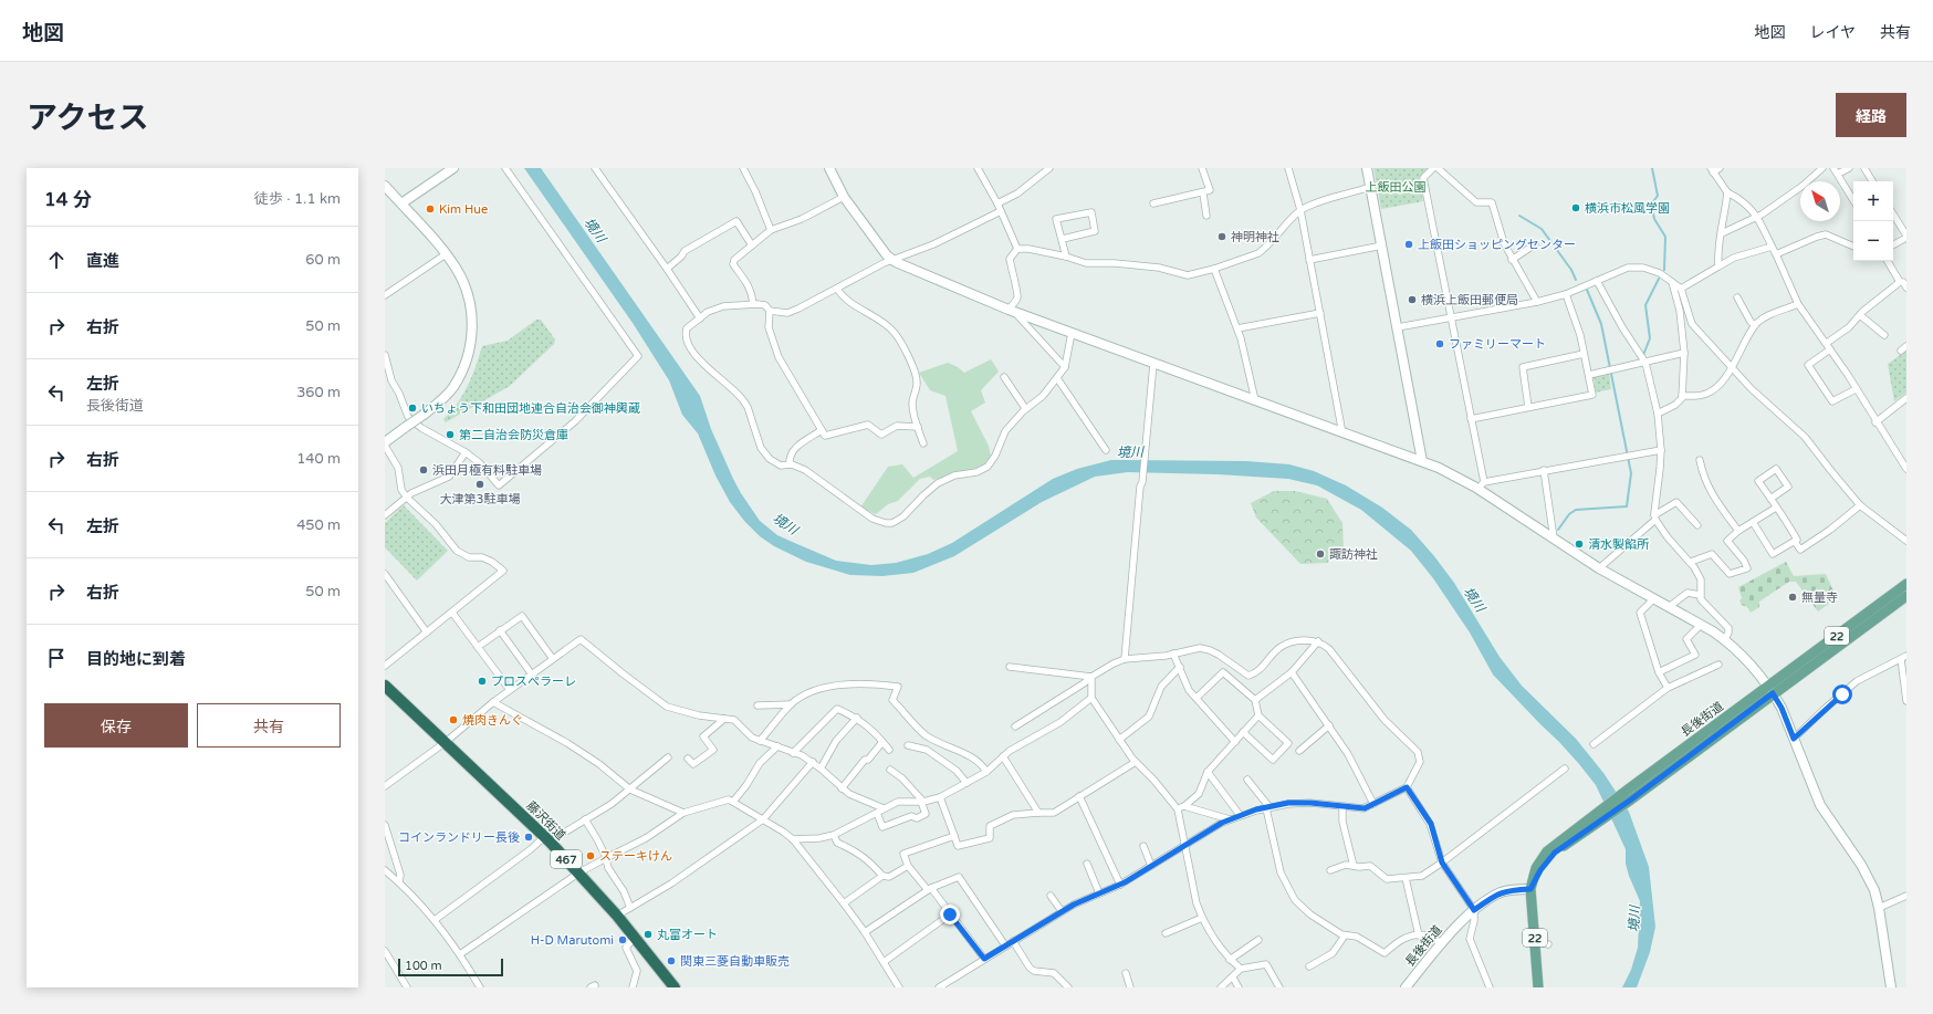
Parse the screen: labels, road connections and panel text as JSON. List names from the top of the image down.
{
  "streets": {
    "highway": ["藤沢街道", "467"],
    "main road": ["22", "長後街道"]
  },
  "crossings": [
    ["22", "長後街道"]
  ],
  "water": ["境川"],
  "parks": ["上飯田公園"],
  "places": [
    "横浜市松風学園",
    "Kim Hue",
    "神明神社",
    "上飯田ショッピングセンター",
    "横浜上飯田郵便局",
    "ファミリーマート",
    "いちょう下和田団地連合自治会御神輿蔵",
    "第二自治会防災倉庫",
    "浜田月極有料駐車場",
    "大津第3駐車場",
    "清水製餡所",
    "諏訪神社",
    "無量寺",
    "プロスぺラーレ",
    "焼肉きんぐ",
    "コインランドリー長後",
    "ステーキけん",
    "丸富オート",
    "H-D Marutomi",
    "関東三菱自動車販売"
  ],
  "scale_bar": "100 m",
  "north": "top left",
  "page": {
    "header": "地図",
    "nav": ["地図", "レイヤ", "共有"],
    "title": "アクセス",
    "buttons": [
      "経路",
      ["保存", "共有"]
    ],
    "heading": ["14 分", "徒歩 · 1.1 km"],
    "map_buttons": ["+", "−"],
    "list": [
      ["直進", "60 m"],
      ["右折", "50 m"],
      ["左折", "長後街道", "360 m"],
      ["右折", "140 m"],
      ["左折", "450 m"],
      ["右折", "50 m"],
      "目的地に到着"
    ],
    "scale": "100 m"
  }
}
